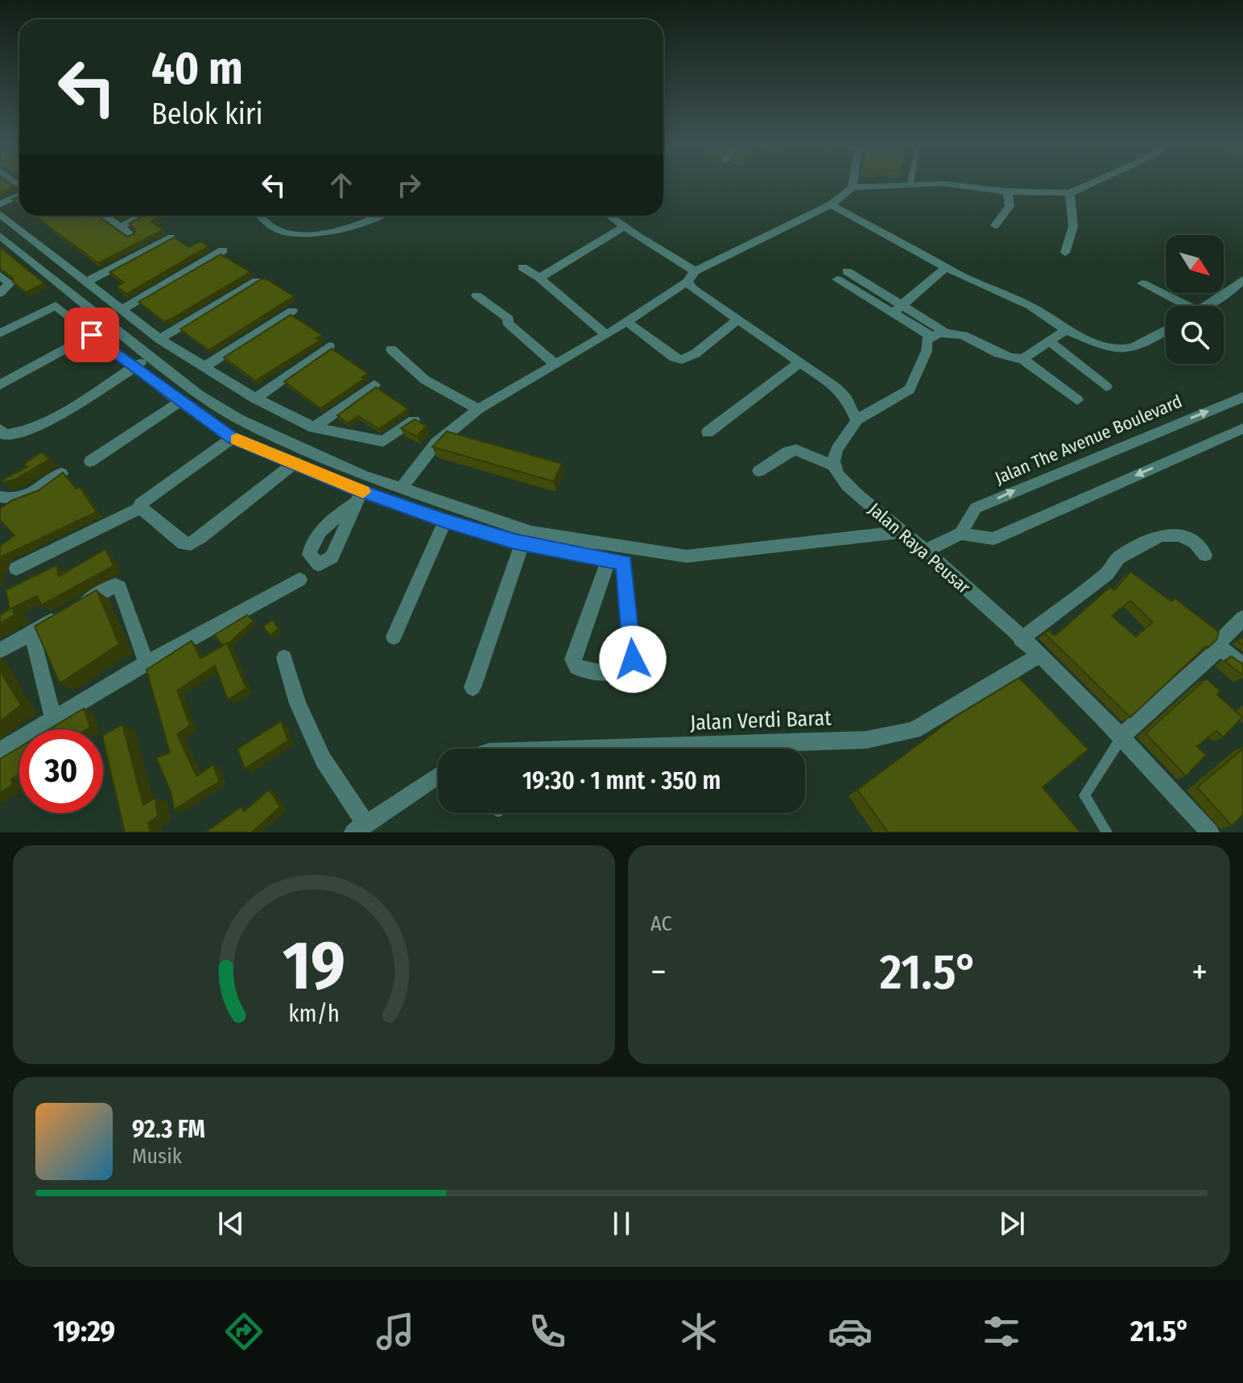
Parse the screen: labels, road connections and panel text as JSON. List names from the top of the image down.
{
  "streets": {
    "street": ["Jalan The Avenue Boulevard", "Jalan Raya Peusar", "Jalan Verdi Barat"]
  },
  "crossings": [
    ["Jalan Raya Peusar", "Jalan Verdi Barat"]
  ],
  "north": "bottom right",
  "page": {
    "turn": ["40 m", "Belok kiri"],
    "limit": "30",
    "trip": "19:30 · 1 mnt · 350 m",
    "tile": "AC",
    "heat": ["−", "21.5°", "+"],
    "song": ["92.3 FM", "Musik"],
    "tabs": ["19:29", "21.5°"],
    "gauge": ["19", "km/h"]
  }
}
